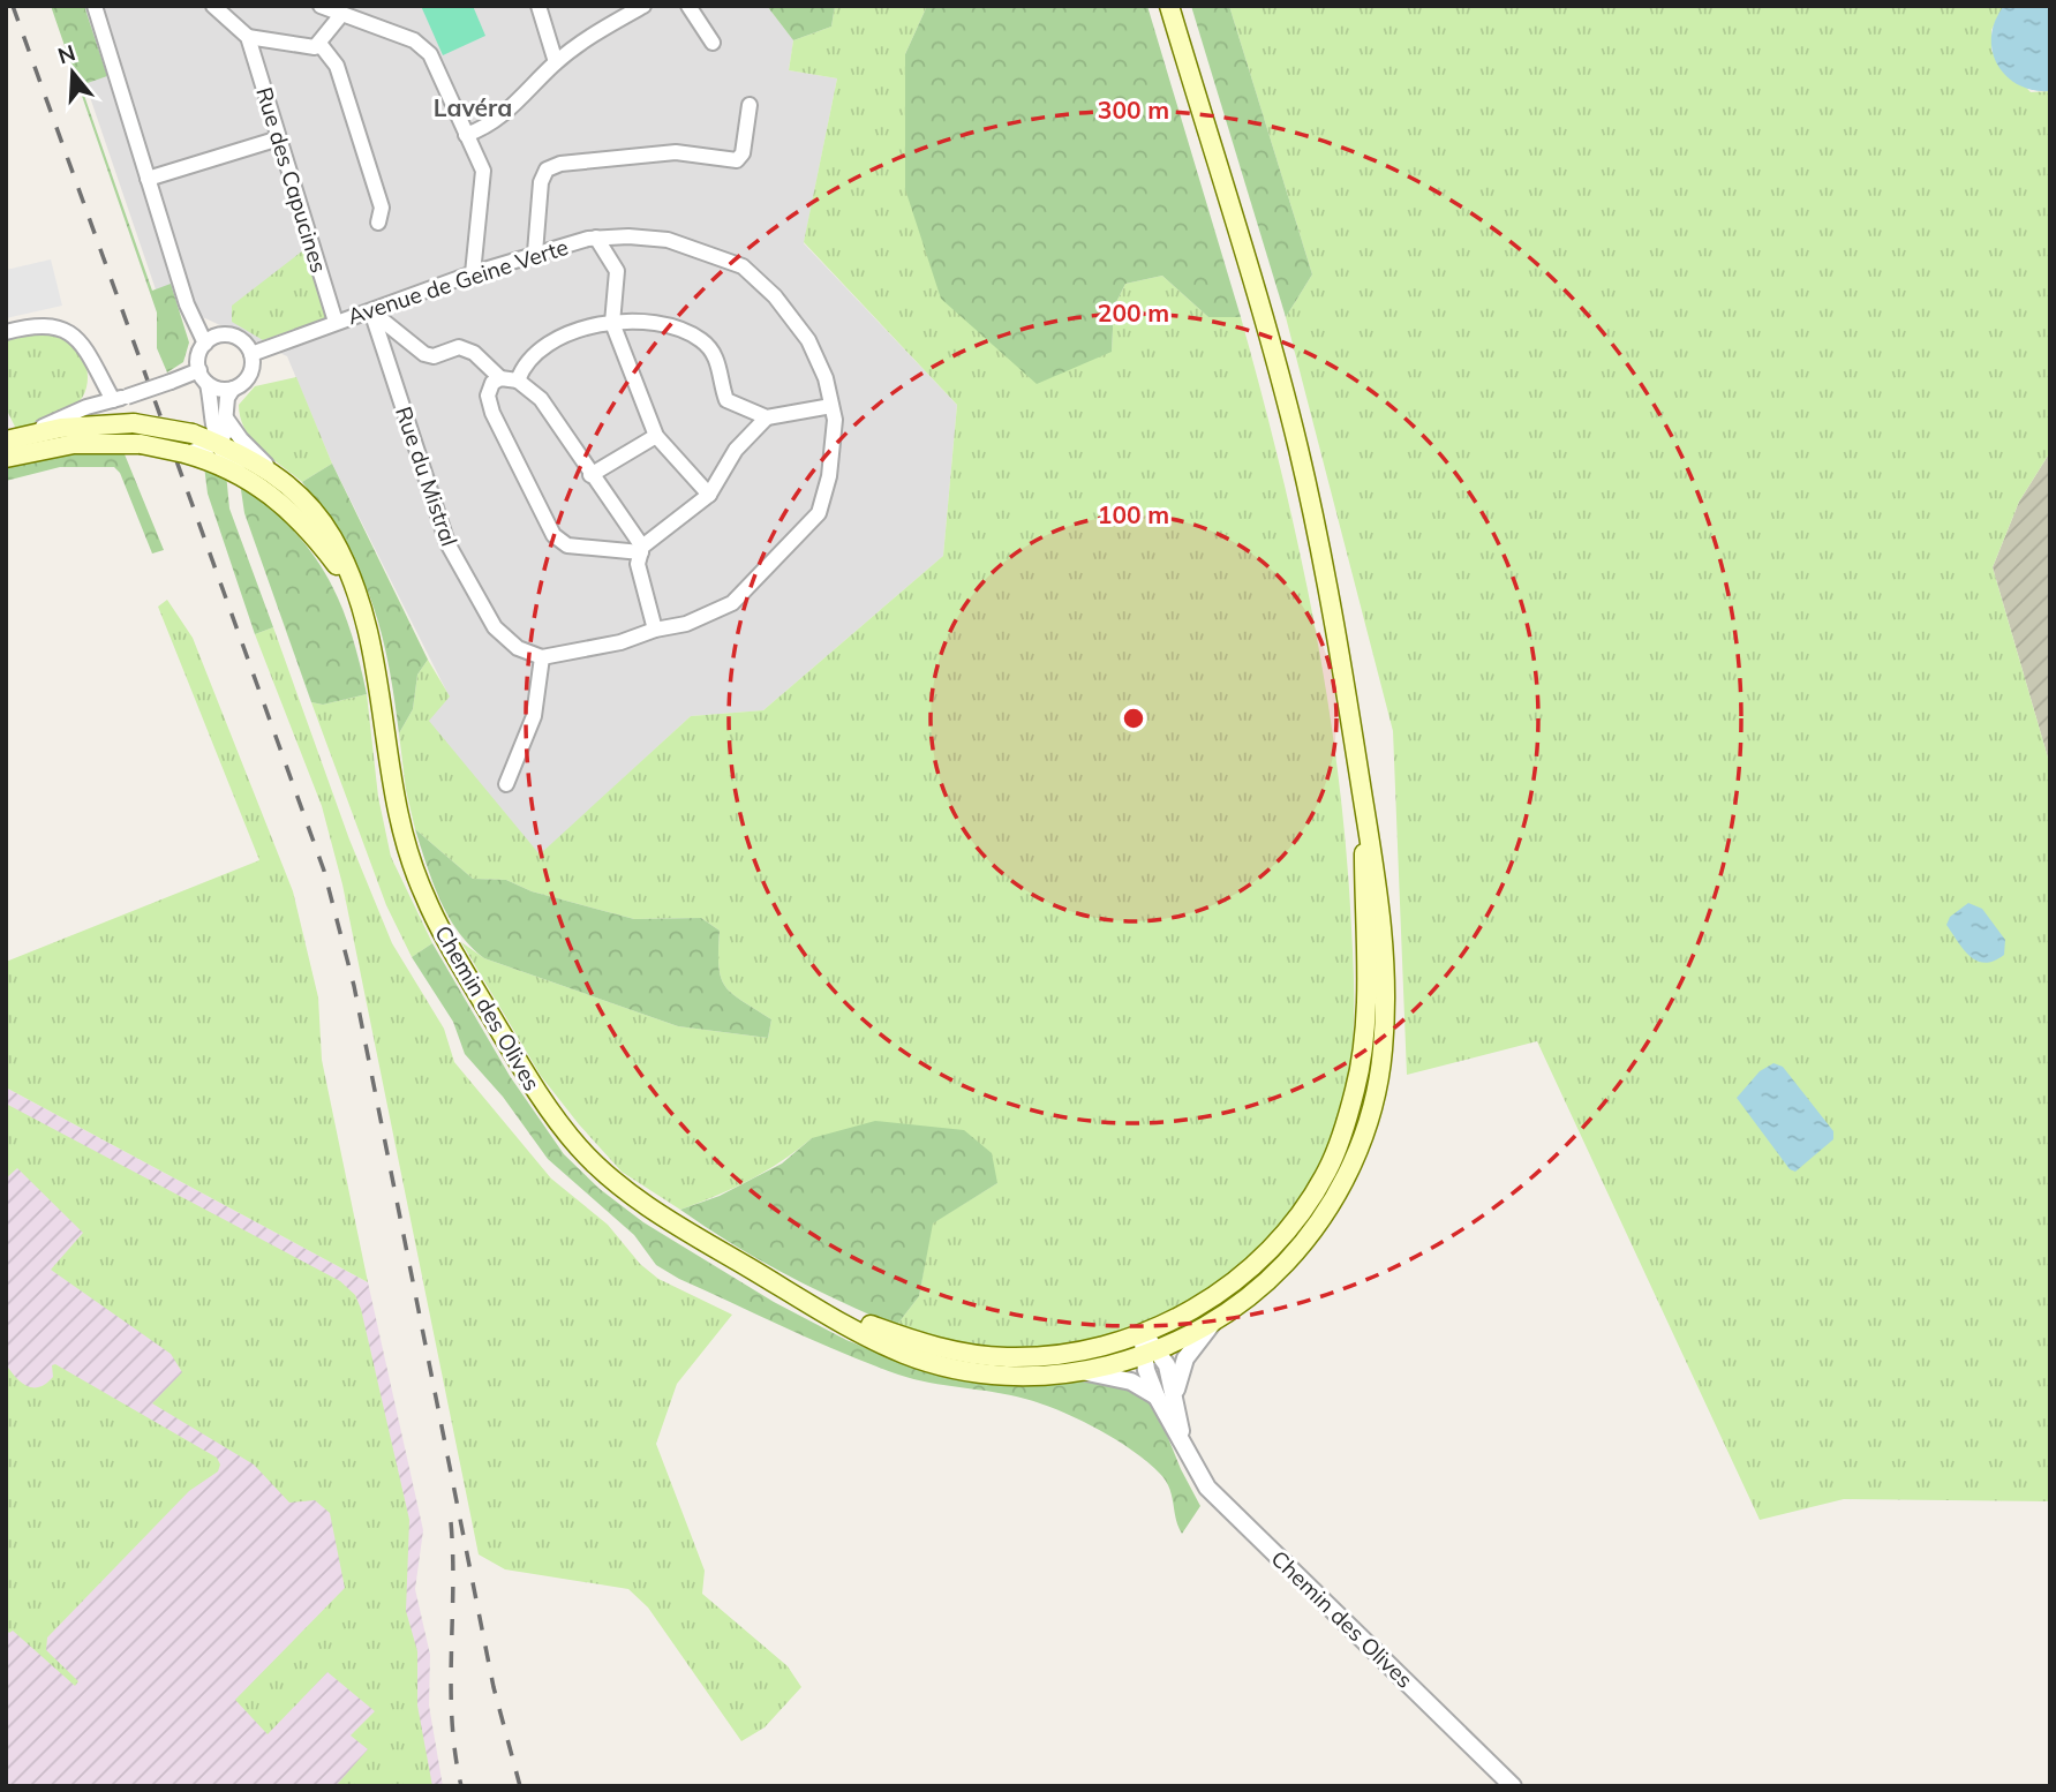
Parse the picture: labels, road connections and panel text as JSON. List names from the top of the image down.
{
  "streets": {
    "main road": ["Chemin des Olives"],
    "street": ["Rue des Capucines", "Avenue de Geine Verte", "Rue du Mistral"]
  },
  "crossings": [
    ["Rue des Capucines", "Avenue de Geine Verte"],
    ["Avenue de Geine Verte", "Rue du Mistral"],
    ["Avenue de Geine Verte", "Chemin des Olives"]
  ],
  "districts": ["Lavéra"],
  "north": "top",
  "rings": ["300 m", "200 m", "100 m"]
}
